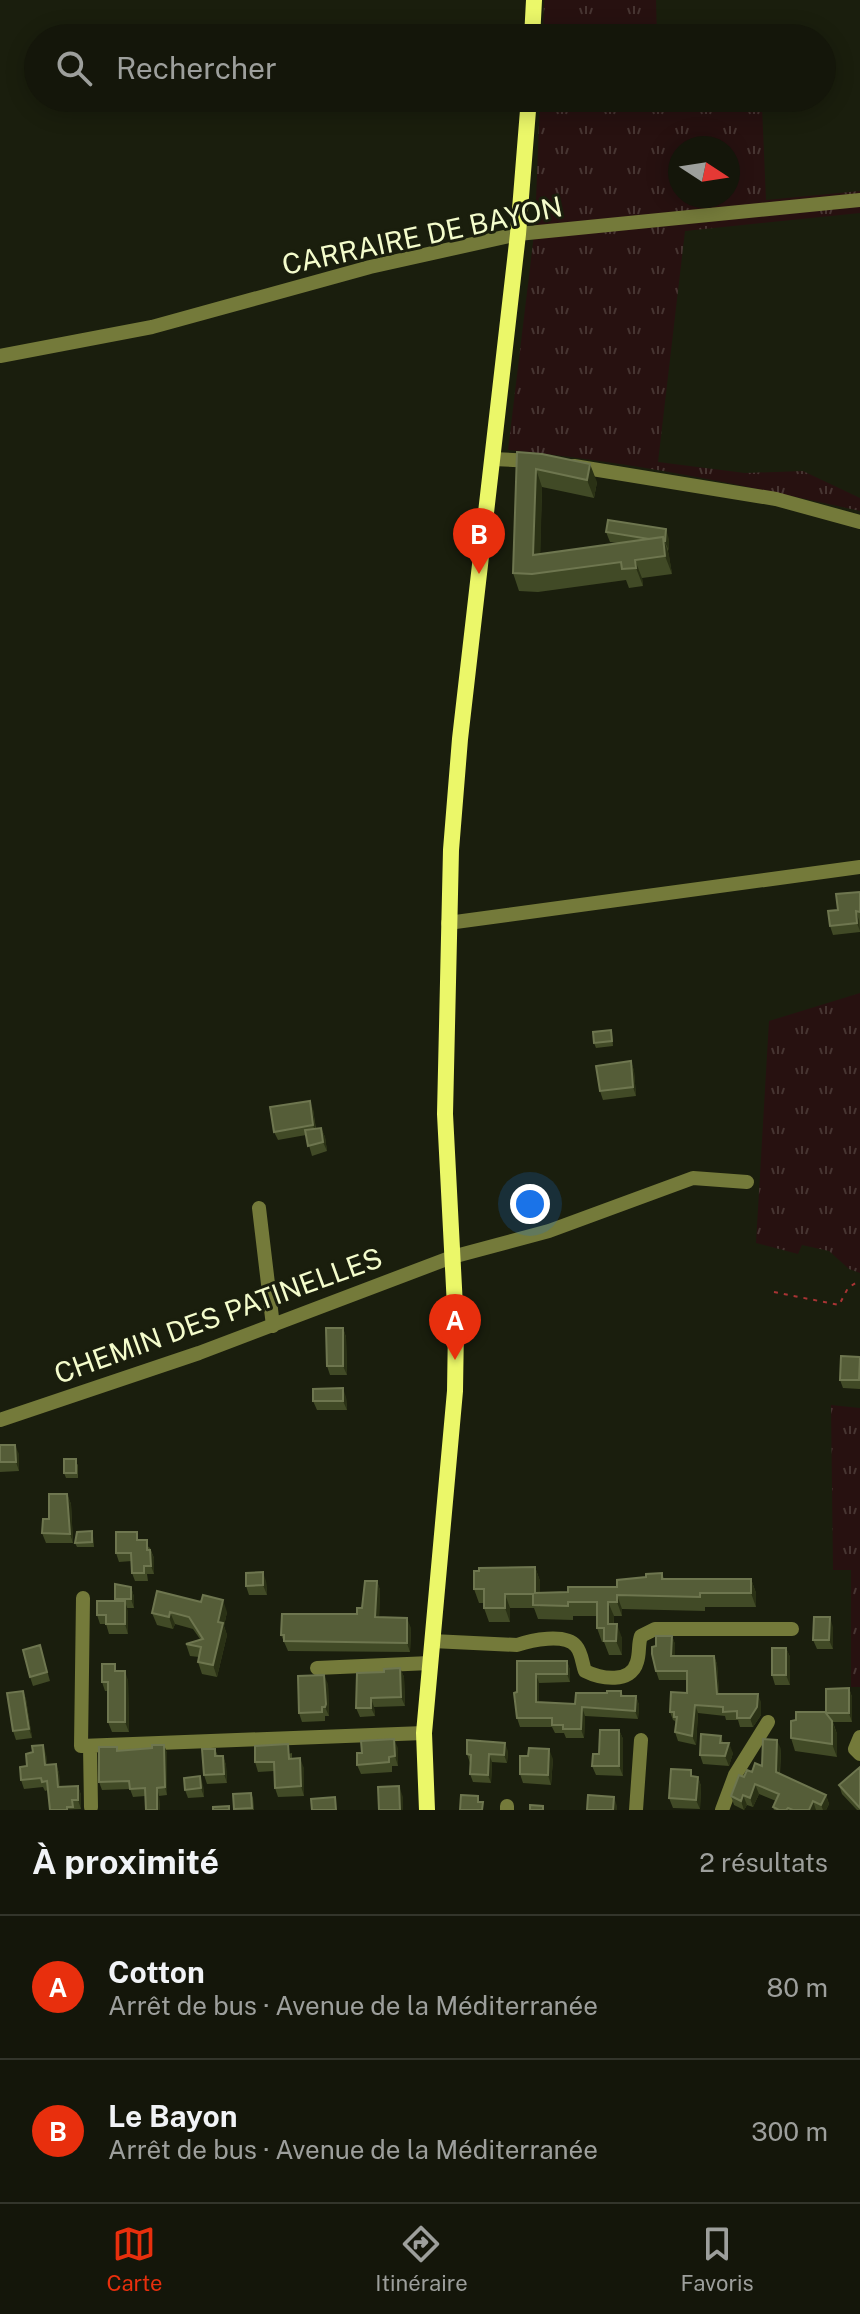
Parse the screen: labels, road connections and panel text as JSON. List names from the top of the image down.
{
  "streets": {
    "street": ["CARRAIRE DE BAYON", "CHEMIN DES PATINELLES"]
  },
  "north": "right",
  "page": {
    "search": "Rechercher",
    "pins": ["B", "A"],
    "heading": ["À proximité", "2 résultats"],
    "list": [
      {
        "mark": "A",
        "name": "Cotton",
        "note": "Arrêt de bus · Avenue de la Méditerranée",
        "value": "80 m"
      },
      {
        "mark": "B",
        "name": "Le Bayon",
        "note": "Arrêt de bus · Avenue de la Méditerranée",
        "value": "300 m"
      }
    ],
    "nav": ["Carte", "Itinéraire", "Favoris"]
  }
}
